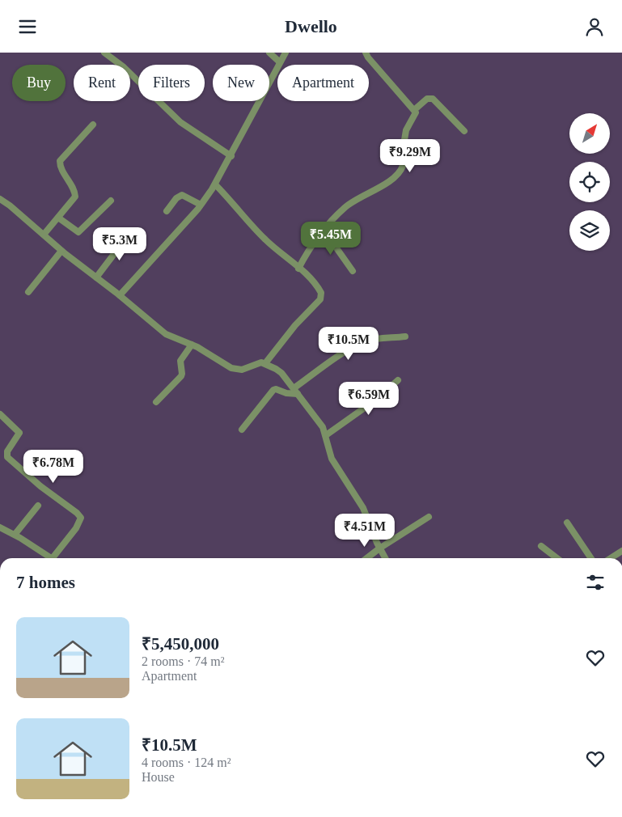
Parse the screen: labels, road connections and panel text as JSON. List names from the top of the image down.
{
  "north": "top right",
  "page": {
    "header": "Dwello",
    "chip": [
      "Buy",
      "Rent",
      "Filters",
      "New",
      "Apartment"
    ],
    "price": [
      "₹9.29M",
      "₹5.45M",
      "₹5.3M",
      "₹10.5M",
      "₹6.59M",
      "₹6.78M",
      "₹4.51M"
    ],
    "heading": "7 homes",
    "list": [
      {
        "name": "₹5,450,000",
        "note": "2 rooms · 74 m² · Apartment"
      },
      {
        "name": "₹10.5M",
        "note": "4 rooms · 124 m² · House"
      }
    ]
  }
}
